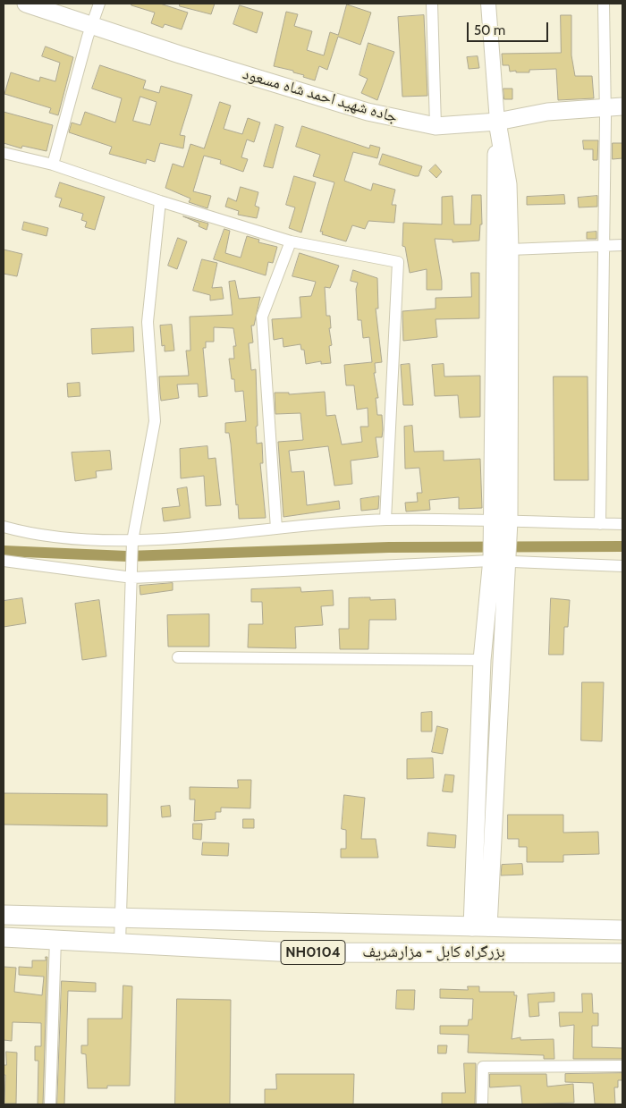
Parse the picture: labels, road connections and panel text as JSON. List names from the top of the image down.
{
  "streets": {
    "highway": ["NH0104", "بزرگراه کابل - مزارشریف"],
    "main road": ["جاده شهيد احمد شاه مسعود"]
  },
  "scale_bar": "50 m"
}
